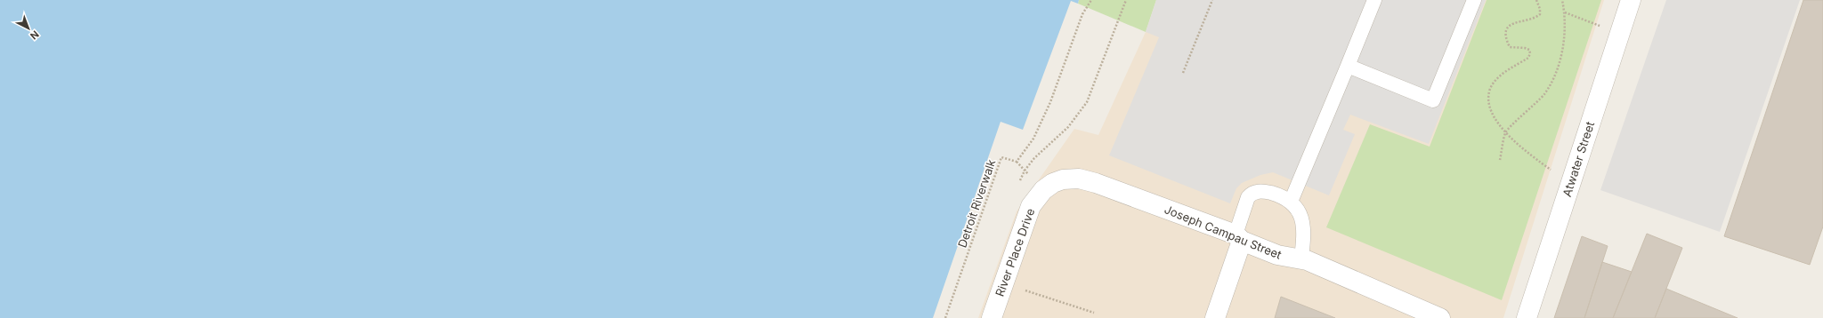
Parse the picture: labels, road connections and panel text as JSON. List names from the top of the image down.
{
  "streets": {
    "street": ["Atwater Street", "Joseph Campau Street", "River Place Drive"],
    "path": ["Detroit Riverwalk"]
  },
  "crossings": [
    ["Joseph Campau Street", "River Place Drive"]
  ],
  "north": "bottom right"
}
